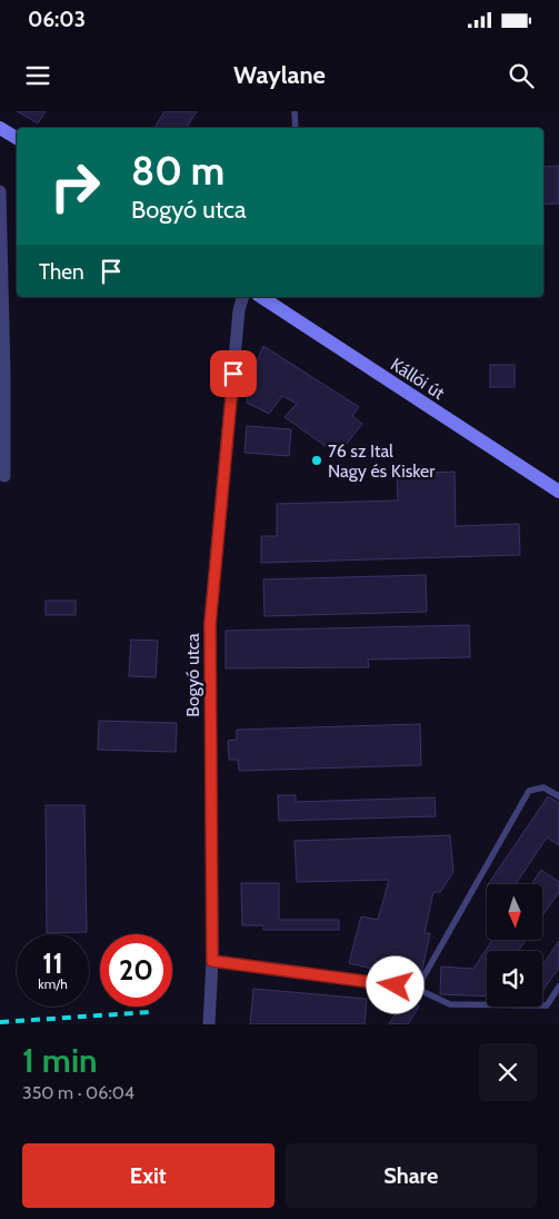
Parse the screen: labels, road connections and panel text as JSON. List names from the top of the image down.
{
  "streets": {
    "main road": ["Kállói út"],
    "street": ["Bogyó utca"]
  },
  "places": ["76 sz Ital Nagy és Kisker"],
  "north": "bottom",
  "page": {
    "status": "06:03",
    "header": "Waylane",
    "turn": ["80 m", "Bogyó utca"],
    "then": "Then",
    "speed": "11 km/h",
    "limit": "20",
    "heading": ["1 min", "350 m · 06:04"],
    "buttons": ["Exit", "Share"]
  }
}
